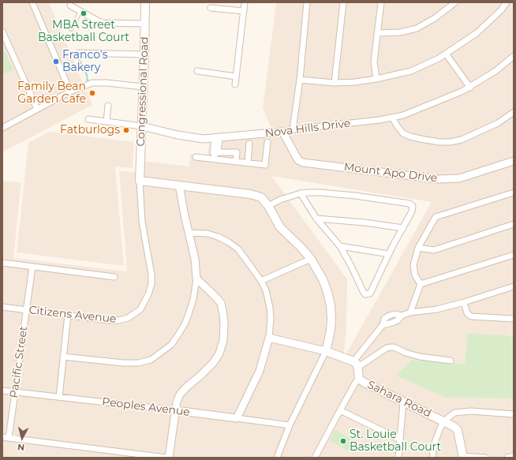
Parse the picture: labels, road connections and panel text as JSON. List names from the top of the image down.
{
  "streets": {
    "main road": ["Congressional Road", "Sahara Road"],
    "street": [
      "Nova Hills Drive",
      "Mount Apo Drive",
      "Citizens Avenue",
      "Pacific Street",
      "Peoples Avenue"
    ]
  },
  "crossings": [
    ["Congressional Road", "Nova Hills Drive"],
    ["Congressional Road", "Citizens Avenue"],
    ["Nova Hills Drive", "Mount Apo Drive"],
    ["Citizens Avenue", "Pacific Street"],
    ["Pacific Street", "Peoples Avenue"]
  ],
  "places": [
    "MBA Street Basketball Court",
    "Franco's Bakery",
    "Family Bean Garden Cafe",
    "Fatburlogs",
    "St. Louie Basketball Court"
  ],
  "north": "bottom"
}
